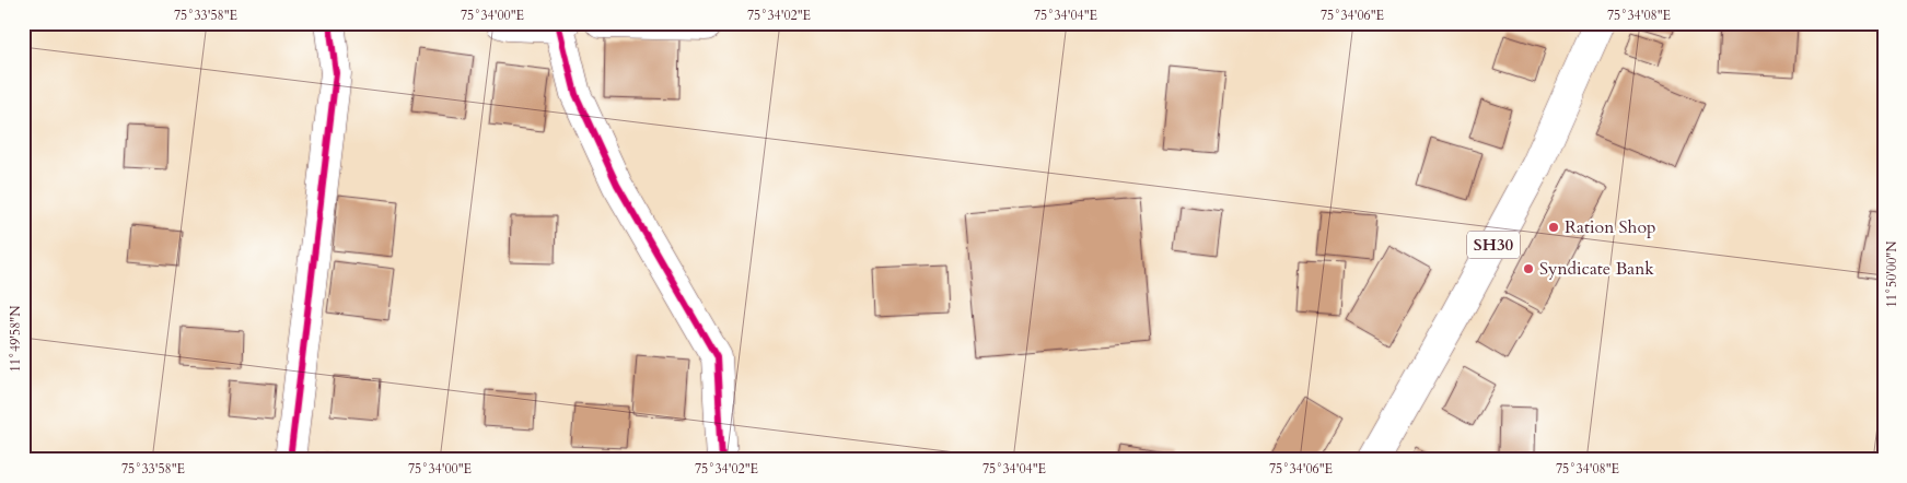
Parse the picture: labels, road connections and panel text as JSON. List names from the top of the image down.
{
  "streets": {
    "street": ["SH30"]
  },
  "places": ["Ration Shop", "Syndicate Bank"],
  "coordinates": [
    "75°33'58\"E",
    "75°34'00\"E",
    "75°34'02\"E",
    "75°34'04\"E",
    "75°34'06\"E",
    "75°34'08\"E",
    "11°50'00\"N",
    "11°49'58\"N"
  ]
}
